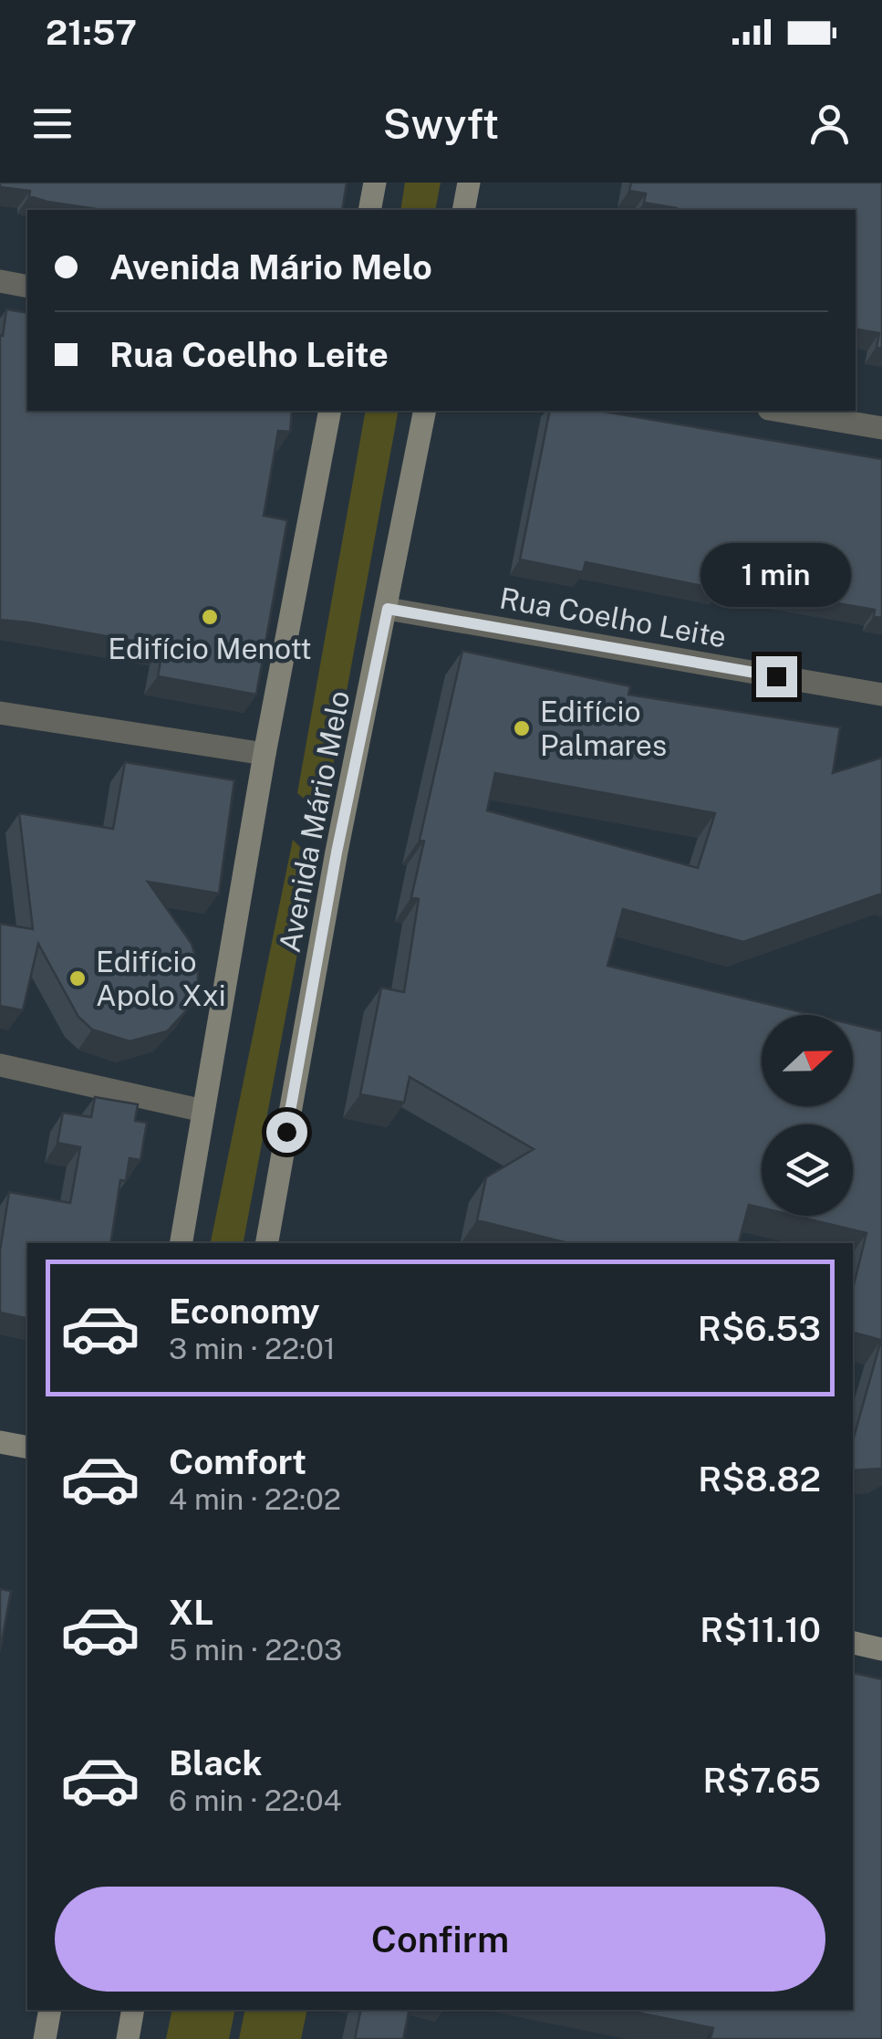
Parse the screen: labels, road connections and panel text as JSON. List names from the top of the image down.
{
  "streets": {
    "main road": ["Avenida Mário Melo"],
    "street": ["Rua Coelho Leite"]
  },
  "crossings": [
    ["Rua Coelho Leite", "Avenida Mário Melo"]
  ],
  "places": ["Edifício Menott", "Edifício Palmares", "Edifício Apolo Xxi"],
  "north": "right",
  "page": {
    "status": "21:57",
    "header": "Swyft",
    "banner": ["Avenida Mário Melo", "Rua Coelho Leite"],
    "bubble": "1 min",
    "list": [
      {
        "name": "Economy",
        "note": "3 min · 22:01",
        "value": "R$6.53"
      },
      {
        "name": "Comfort",
        "note": "4 min · 22:02",
        "value": "R$8.82"
      },
      {
        "name": "XL",
        "note": "5 min · 22:03",
        "value": "R$11.10"
      },
      {
        "name": "Black",
        "note": "6 min · 22:04",
        "value": "R$7.65"
      }
    ],
    "buttons": "Confirm"
  }
}
